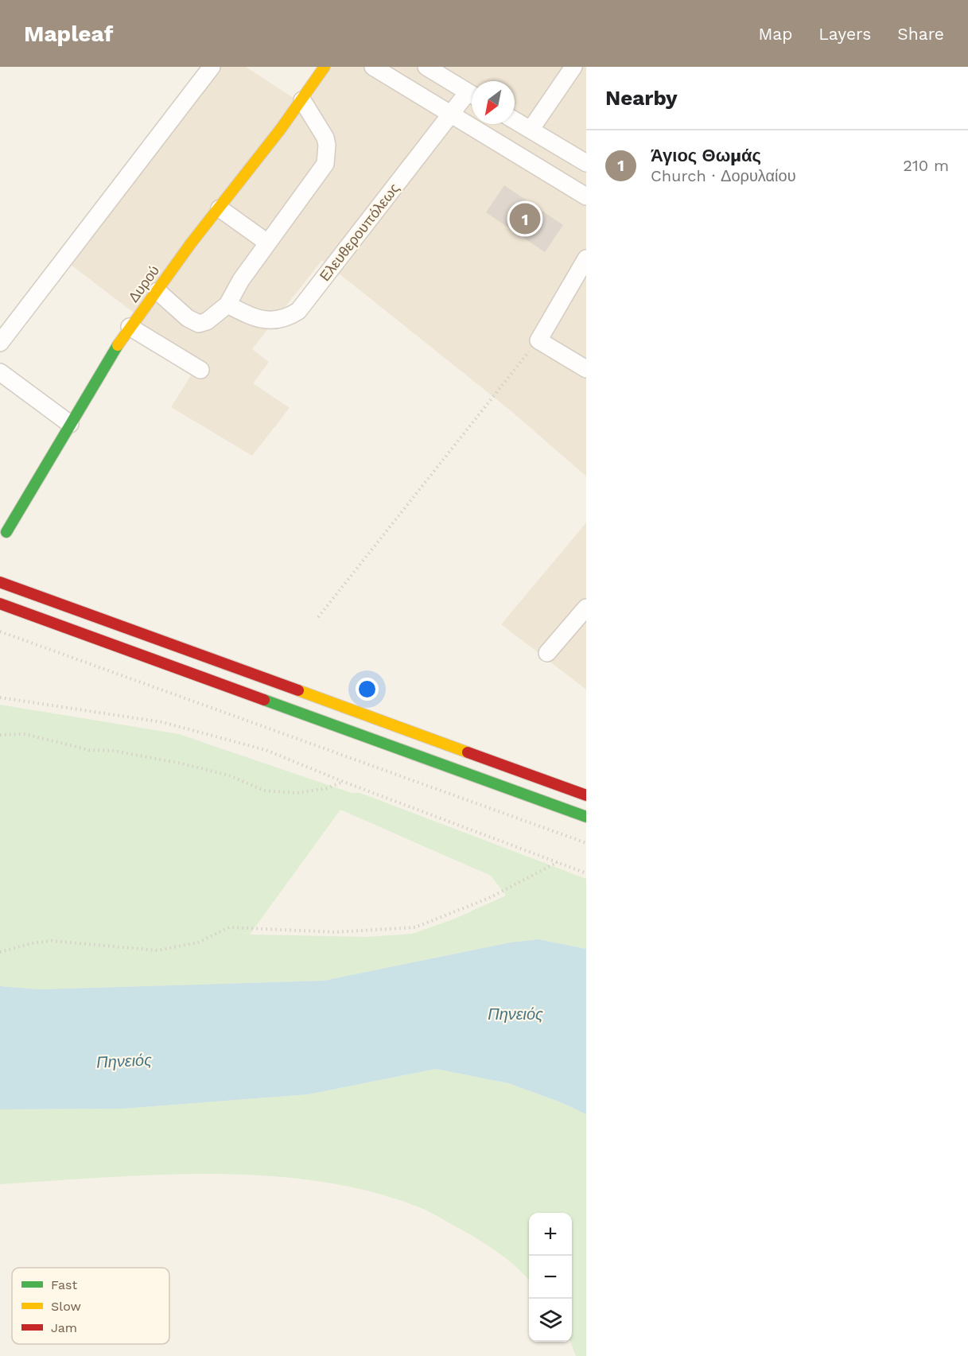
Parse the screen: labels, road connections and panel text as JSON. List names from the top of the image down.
{
  "streets": {
    "main road": ["Δυρού"],
    "street": ["Ελευθερουπόλεως"]
  },
  "water": ["Πηνειός"],
  "legend": ["Fast", "Slow", "Jam"],
  "north": "bottom left",
  "page": {
    "header": "Mapleaf",
    "nav": ["Map", "Layers", "Share"],
    "heading": "Nearby",
    "list": [
      {
        "mark": "1",
        "name": "Άγιος Θωμάς",
        "note": "Church · Δορυλαίου",
        "value": "210 m"
      }
    ],
    "pins": "1",
    "map_buttons": ["+", "−"]
  }
}
